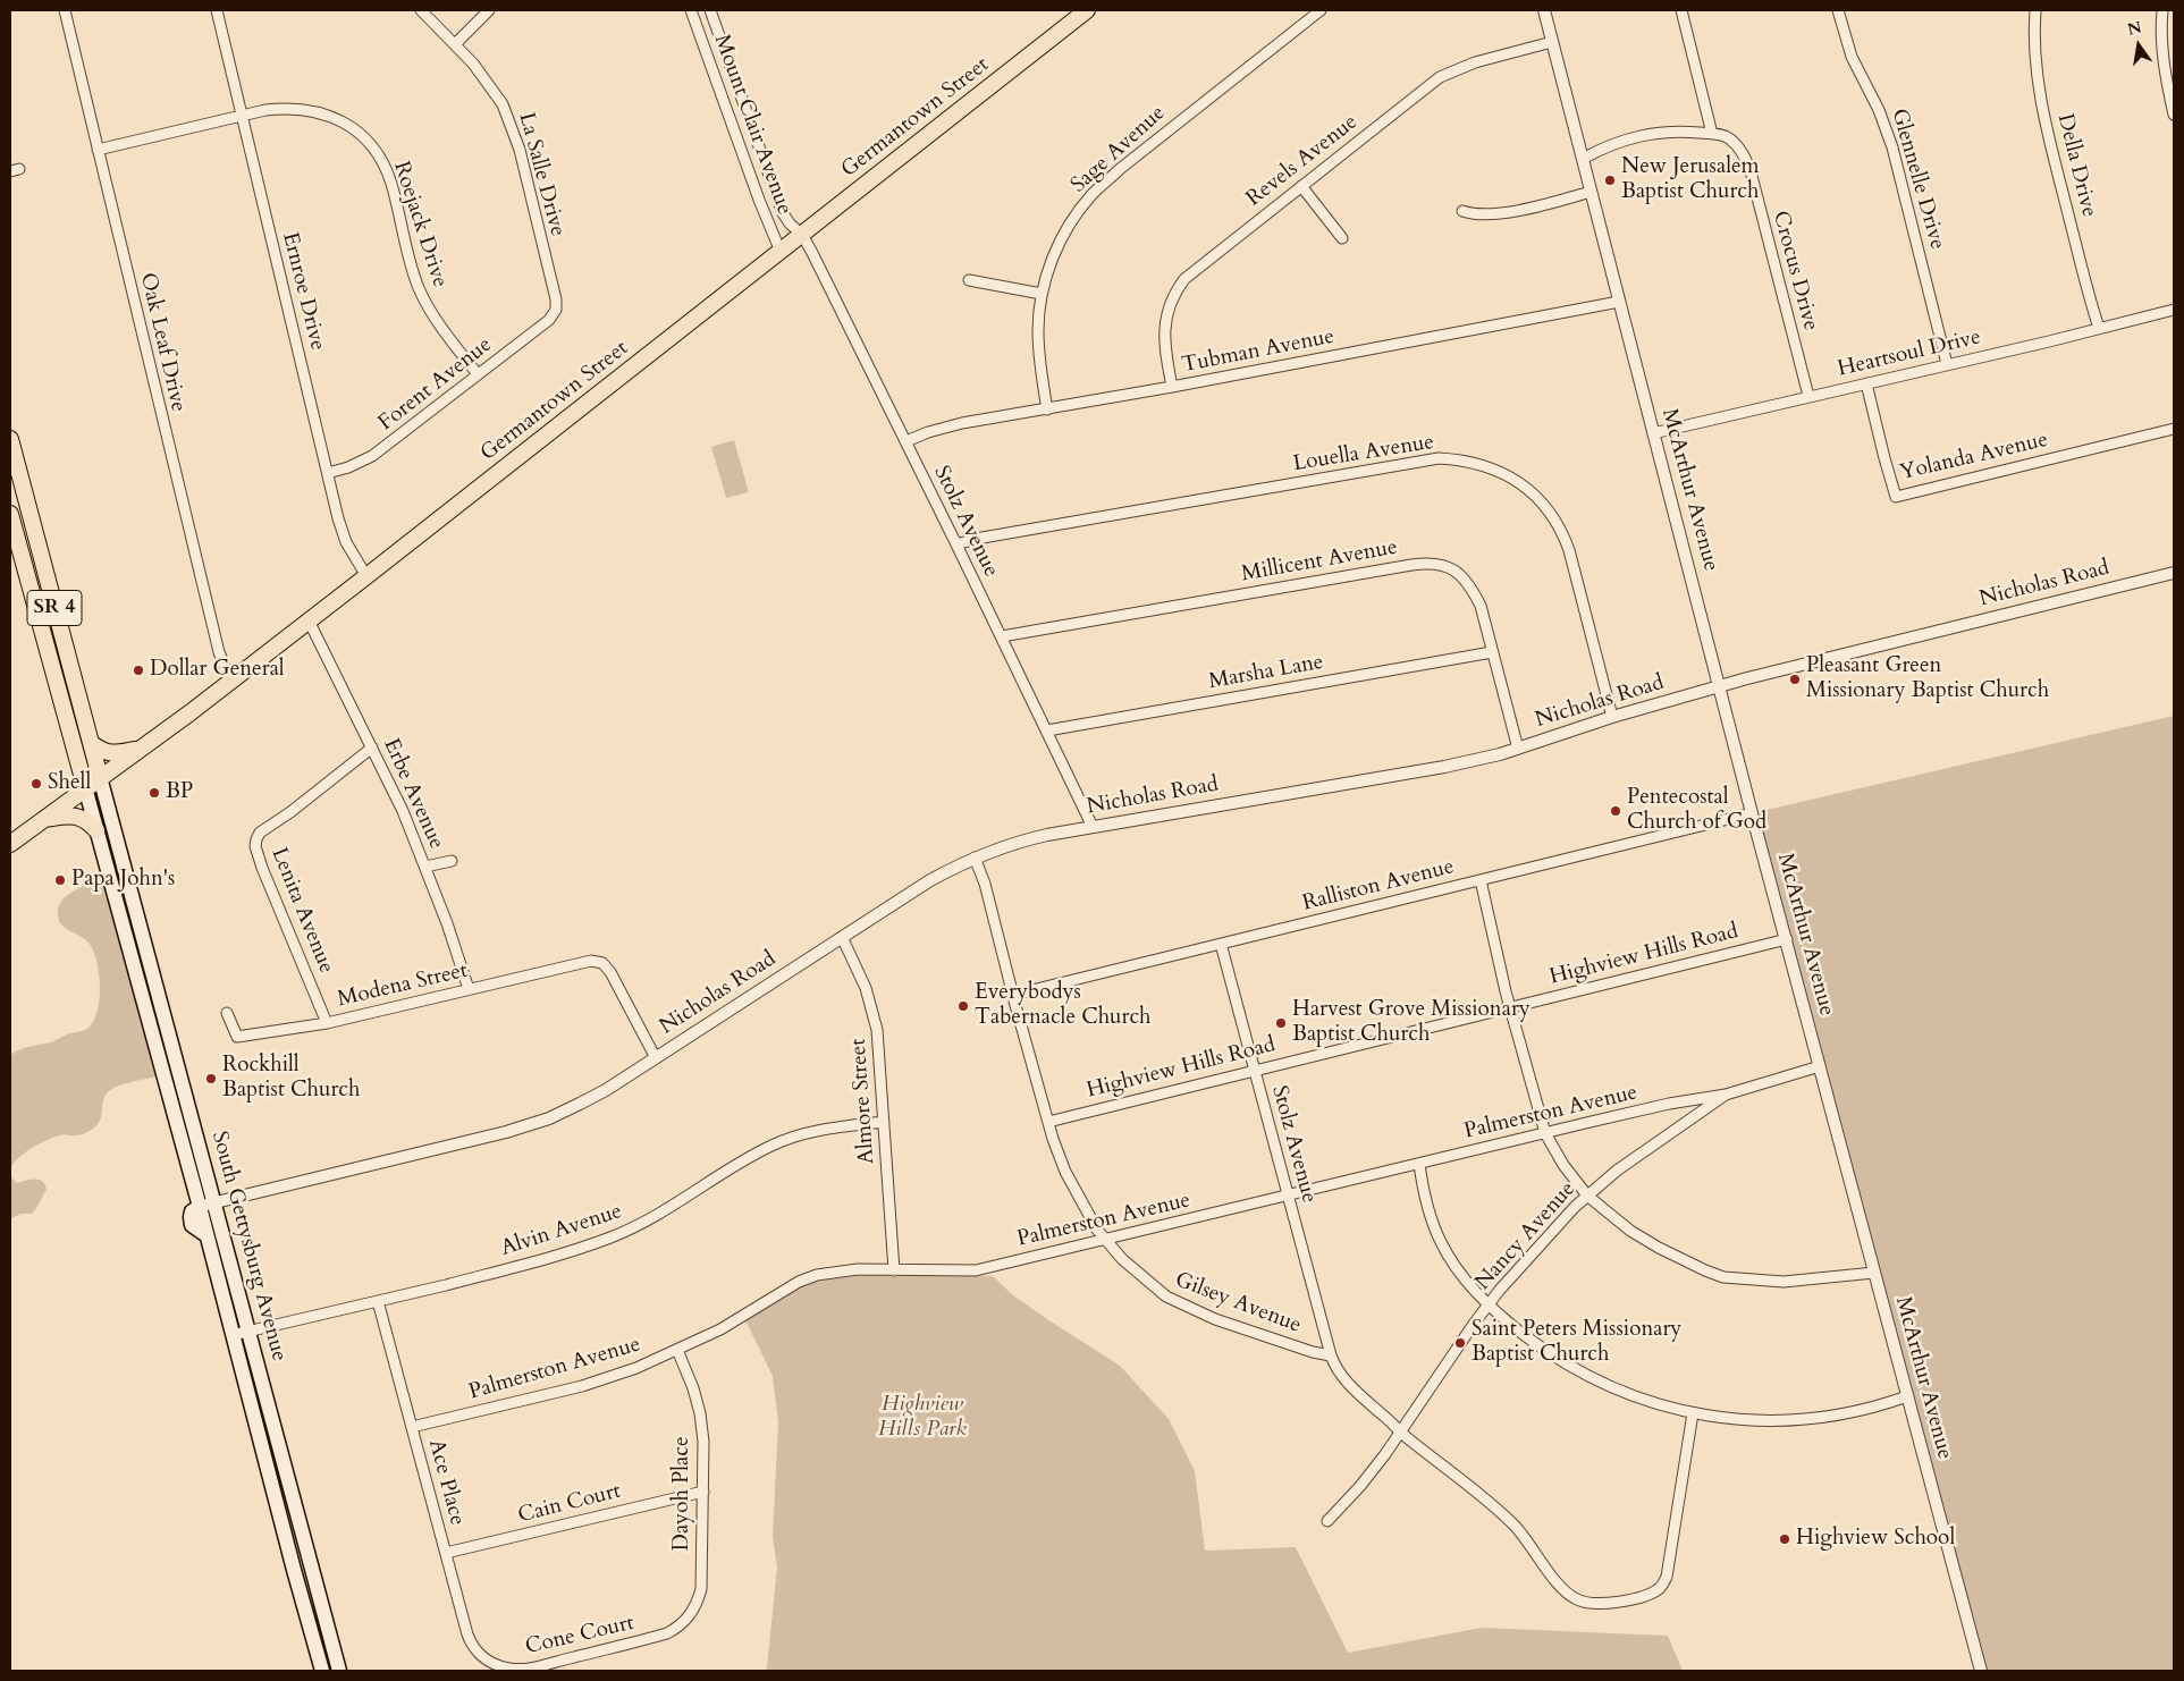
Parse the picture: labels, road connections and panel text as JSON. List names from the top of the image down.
{
  "streets": {
    "main road": ["Germantown Street", "SR 4", "South Gettysburg Avenue"],
    "street": [
      "Mount Clair Avenue",
      "Sage Avenue",
      "Revels Avenue",
      "Della Drive",
      "La Salle Drive",
      "Glennelle Drive",
      "Roejack Drive",
      "Crocus Drive",
      "Ernroe Drive",
      "Oak Leaf Drive",
      "Tubman Avenue",
      "Heartsoul Drive",
      "Forent Avenue",
      "Louella Avenue",
      "Yolanda Avenue",
      "McArthur Avenue",
      "Stolz Avenue",
      "Millicent Avenue",
      "Nicholas Road",
      "Marsha Lane",
      "Erbe Avenue",
      "Ralliston Avenue",
      "Lenita Avenue",
      "Highview Hills Road",
      "Modena Street",
      "Almore Street",
      "Palmerston Avenue",
      "Alvin Avenue",
      "Nancy Avenue",
      "Gilsey Avenue",
      "Ace Place",
      "Dayoh Place",
      "Cain Court",
      "Cone Court"
    ]
  },
  "crossings": [
    ["Germantown Street", "Mount Clair Avenue"],
    ["Germantown Street", "Ernroe Drive"],
    ["Germantown Street", "Oak Leaf Drive"],
    ["Germantown Street", "Stolz Avenue"],
    ["Germantown Street", "Erbe Avenue"],
    ["Germantown Street", "South Gettysburg Avenue"],
    ["Mount Clair Avenue", "Stolz Avenue"],
    ["Sage Avenue", "Tubman Avenue"],
    ["Revels Avenue", "Tubman Avenue"],
    ["Revels Avenue", "McArthur Avenue"],
    ["Della Drive", "Heartsoul Drive"],
    ["La Salle Drive", "Forent Avenue"],
    ["Glennelle Drive", "Heartsoul Drive"],
    ["Roejack Drive", "Ernroe Drive"],
    ["Roejack Drive", "Oak Leaf Drive"],
    ["Roejack Drive", "Forent Avenue"],
    ["Crocus Drive", "Heartsoul Drive"],
    ["Ernroe Drive", "Forent Avenue"],
    ["Tubman Avenue", "McArthur Avenue"],
    ["Tubman Avenue", "Stolz Avenue"],
    ["Heartsoul Drive", "Yolanda Avenue"],
    ["Heartsoul Drive", "McArthur Avenue"],
    ["Louella Avenue", "Stolz Avenue"],
    ["Louella Avenue", "Nicholas Road"],
    ["McArthur Avenue", "Nicholas Road"],
    ["McArthur Avenue", "Ralliston Avenue"],
    ["McArthur Avenue", "Highview Hills Road"],
    ["McArthur Avenue", "Palmerston Avenue"],
    ["Stolz Avenue", "Millicent Avenue"],
    ["Stolz Avenue", "Nicholas Road"],
    ["Stolz Avenue", "Marsha Lane"],
    ["Stolz Avenue", "Ralliston Avenue"],
    ["Stolz Avenue", "Highview Hills Road"],
    ["Stolz Avenue", "Palmerston Avenue"],
    ["Stolz Avenue", "Gilsey Avenue"],
    ["Millicent Avenue", "Nicholas Road"],
    ["Millicent Avenue", "Marsha Lane"],
    ["Nicholas Road", "Modena Street"],
    ["Nicholas Road", "Almore Street"],
    ["Nicholas Road", "South Gettysburg Avenue"],
    ["Nicholas Road", "Gilsey Avenue"],
    ["Erbe Avenue", "Lenita Avenue"],
    ["Erbe Avenue", "Modena Street"],
    ["Ralliston Avenue", "Gilsey Avenue"],
    ["Lenita Avenue", "Modena Street"],
    ["Highview Hills Road", "Gilsey Avenue"],
    ["Almore Street", "Palmerston Avenue"],
    ["Almore Street", "Alvin Avenue"],
    ["Palmerston Avenue", "Nancy Avenue"],
    ["Palmerston Avenue", "Gilsey Avenue"],
    ["Palmerston Avenue", "Ace Place"],
    ["Palmerston Avenue", "Dayoh Place"],
    ["Alvin Avenue", "South Gettysburg Avenue"],
    ["Alvin Avenue", "Ace Place"],
    ["Ace Place", "Cain Court"],
    ["Ace Place", "Cone Court"],
    ["Dayoh Place", "Cain Court"],
    ["Dayoh Place", "Cone Court"]
  ],
  "parks": ["Highview Hills Park"],
  "places": [
    "New Jerusalem Baptist Church",
    "Dollar General",
    "Pleasant Green Missionary Baptist Church",
    "Shell",
    "BP",
    "Pentecostal Church of God",
    "Papa John's",
    "Everybodys Tabernacle Church",
    "Harvest Grove Missionary Baptist Church",
    "Rockhill Baptist Church",
    "Saint Peters Missionary Baptist Church",
    "Highview School"
  ],
  "north": "top"
}
